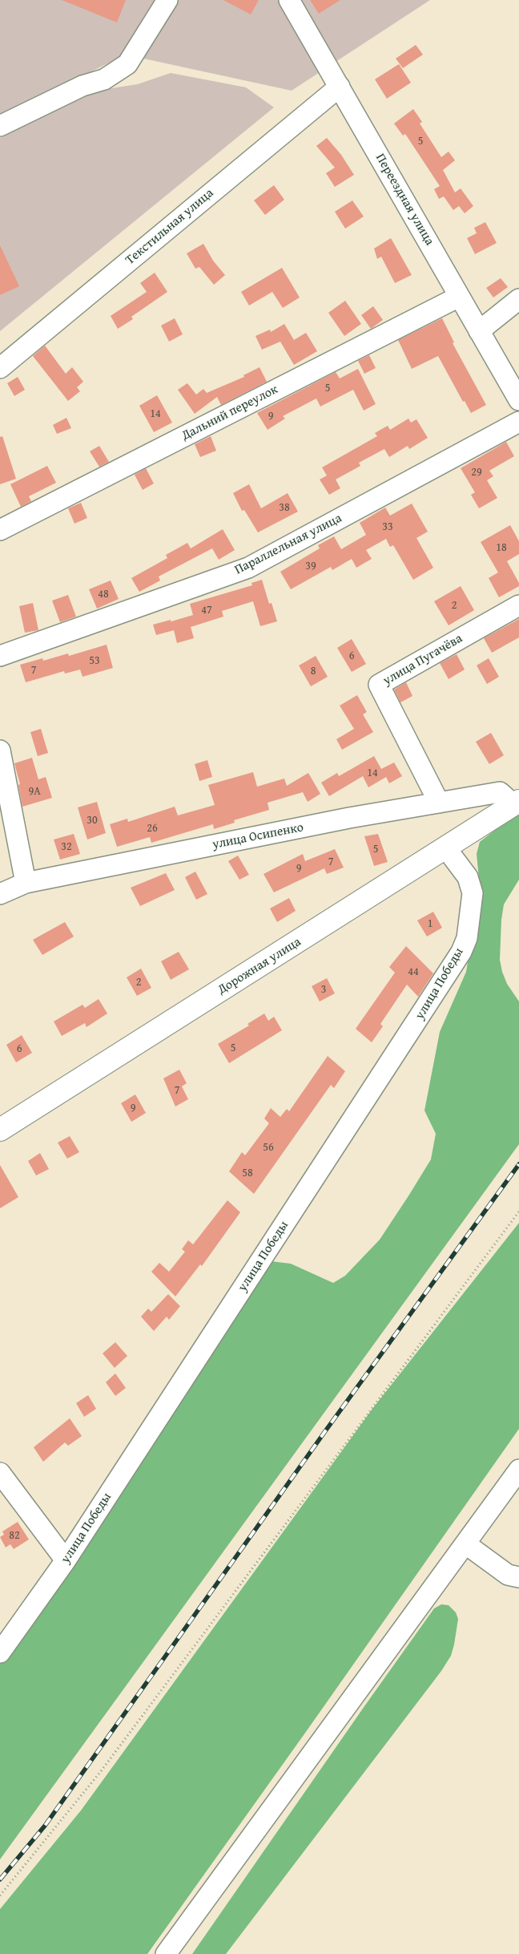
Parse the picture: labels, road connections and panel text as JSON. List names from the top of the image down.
{
  "streets": {
    "main road": ["Дорожная улица"],
    "street": [
      "Переездная улица",
      "Текстильная улица",
      "Дальний переулок",
      "Параллельная улица",
      "улица Пугачёва",
      "улица Осипенко",
      "улица Победы"
    ]
  },
  "crossings": [
    ["Переездная улица", "Текстильная улица"],
    ["Переездная улица", "Дальний переулок"],
    ["улица Пугачёва", "улица Осипенко"],
    ["улица Осипенко", "Дорожная улица"],
    ["Дорожная улица", "улица Победы"]
  ],
  "house_numbers": [
    "5",
    "5",
    "14",
    "9",
    "29",
    "38",
    "33",
    "18",
    "39",
    "48",
    "2",
    "47",
    "6",
    "53",
    "7",
    "8",
    "14",
    "9А",
    "30",
    "26",
    "32",
    "5",
    "7",
    "9",
    "1",
    "44",
    "2",
    "3",
    "5",
    "6",
    "7",
    "9",
    "56",
    "58",
    "82"
  ]
}
